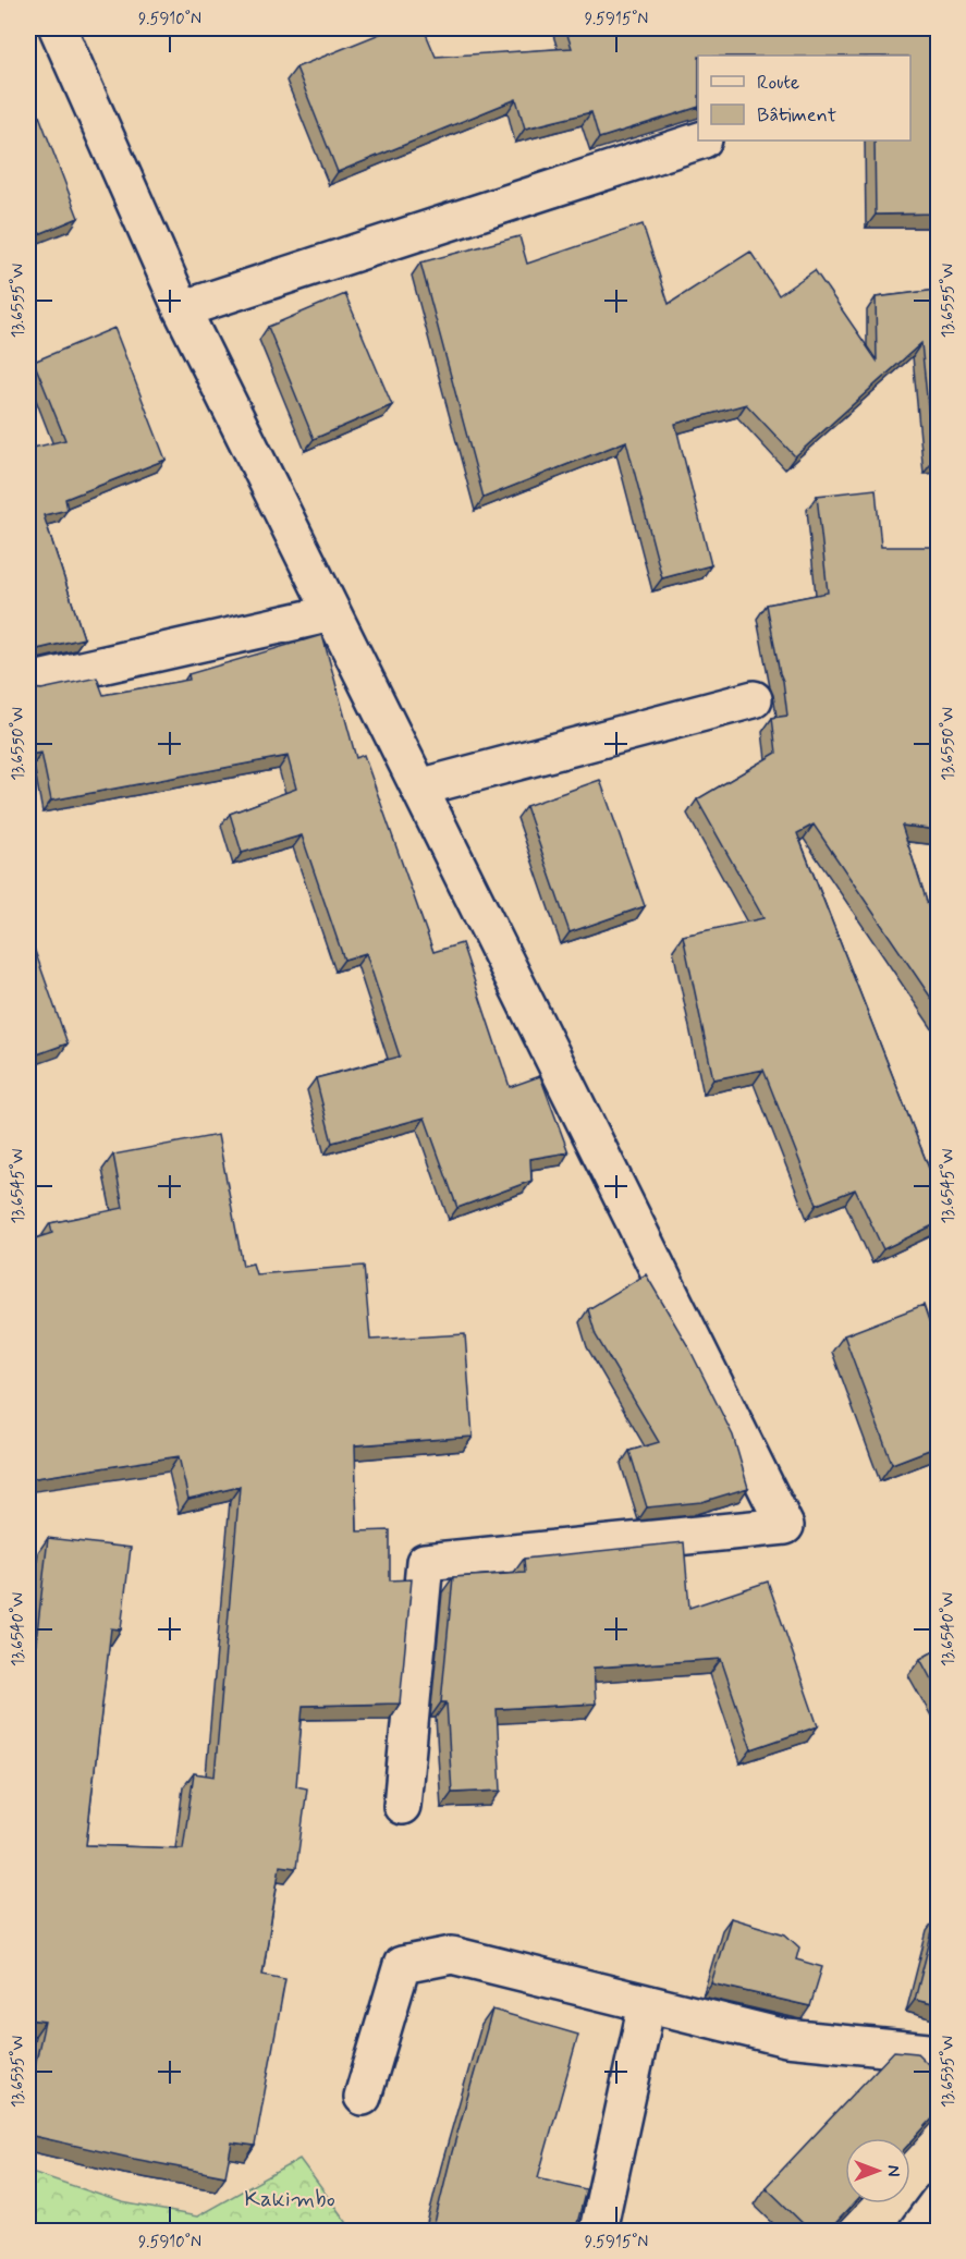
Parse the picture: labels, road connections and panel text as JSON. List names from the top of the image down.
{
  "parks": ["Kakimbo"],
  "legend": ["Route", "Bâtiment"],
  "north": "right",
  "coordinates": [
    "9.5910°N",
    "9.5915°N",
    "13.6555°W",
    "13.6550°W",
    "13.6545°W",
    "13.6540°W",
    "13.6535°W"
  ]
}
